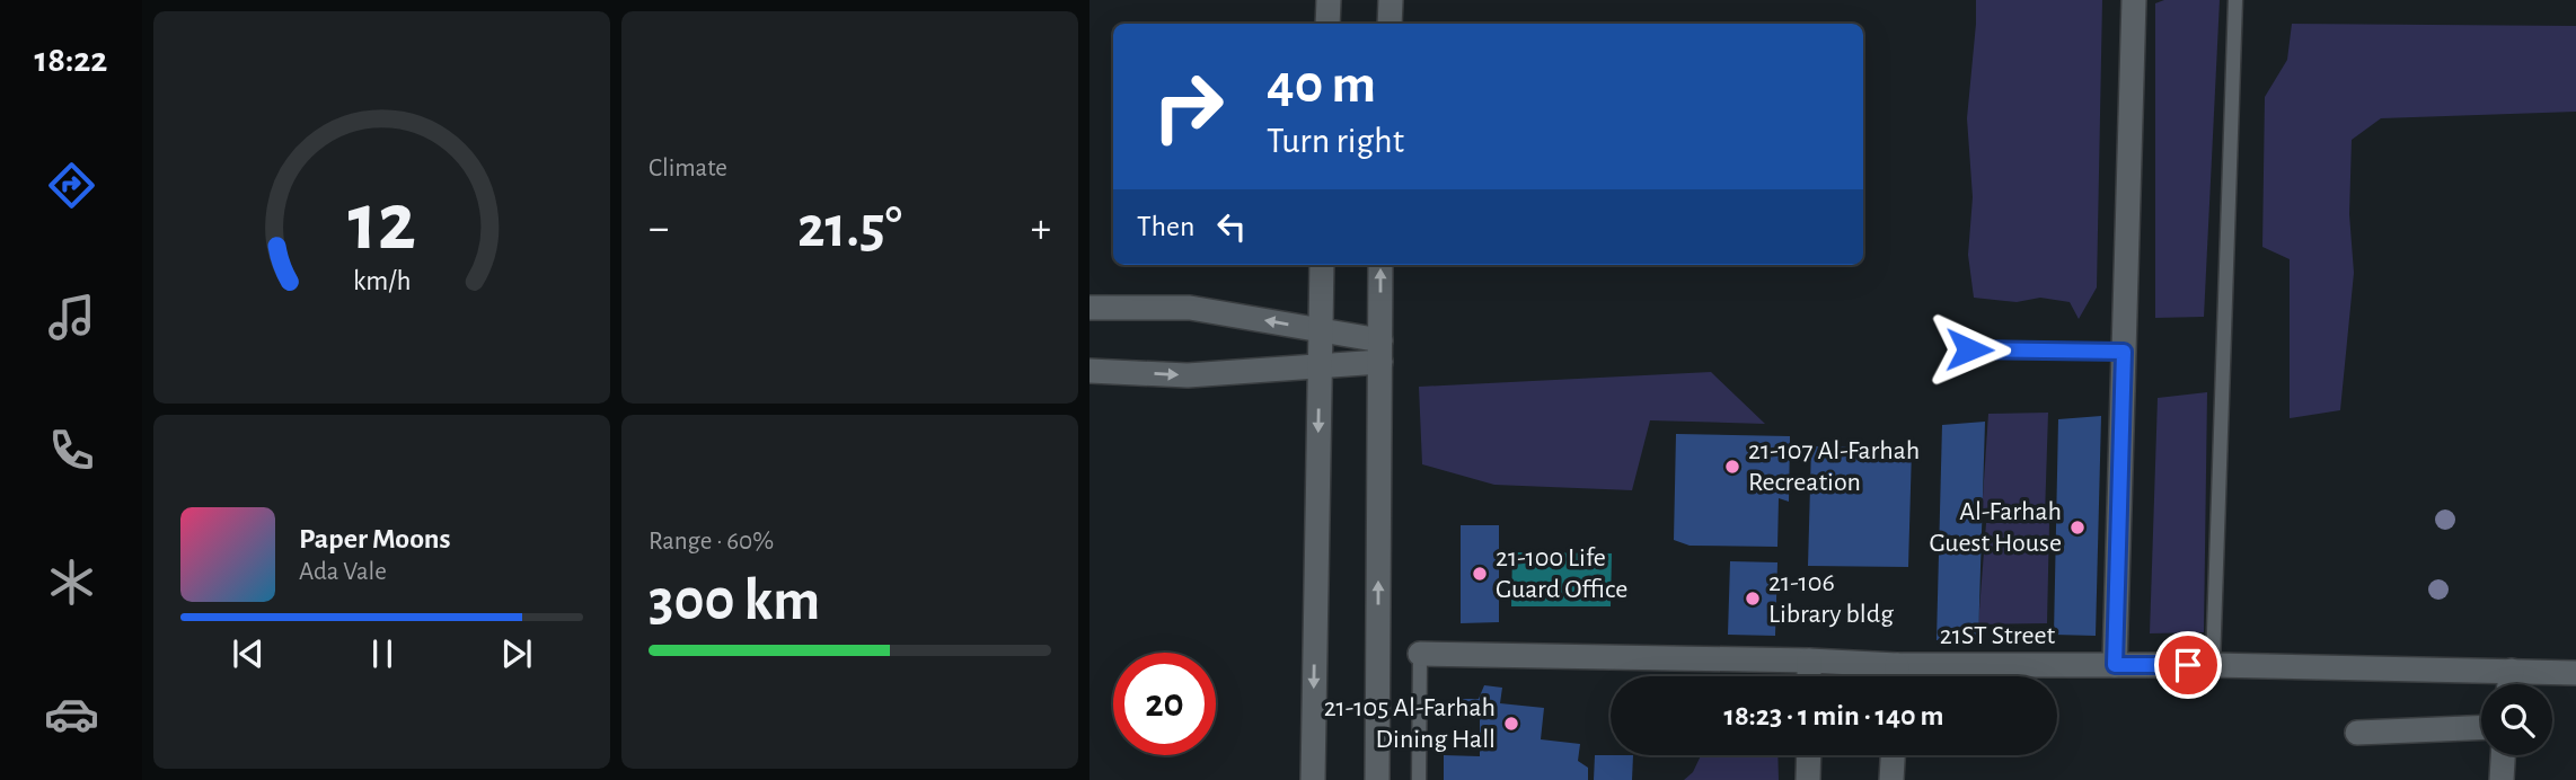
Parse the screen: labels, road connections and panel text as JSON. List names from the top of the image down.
{
  "streets": {
    "street": ["21ST Street"]
  },
  "places": [
    "21-107 Al-Farhah Recreation",
    "Al-Farhah Guest House",
    "21-100 Life Guard Office",
    "21-106 Library bldg",
    "21-105 Al-Farhah Dining Hall"
  ],
  "page": {
    "tabs": "18:22",
    "tile": [
      "Climate",
      ["Range · 60%", "300 km"]
    ],
    "turn": ["40 m", "Turn right"],
    "then": "Then",
    "heat": ["−", "21.5°", "+"],
    "song": ["Paper Moons", "Ada Vale"],
    "limit": "20",
    "trip": "18:23 · 1 min · 140 m",
    "gauge": ["12", "km/h"]
  }
}
